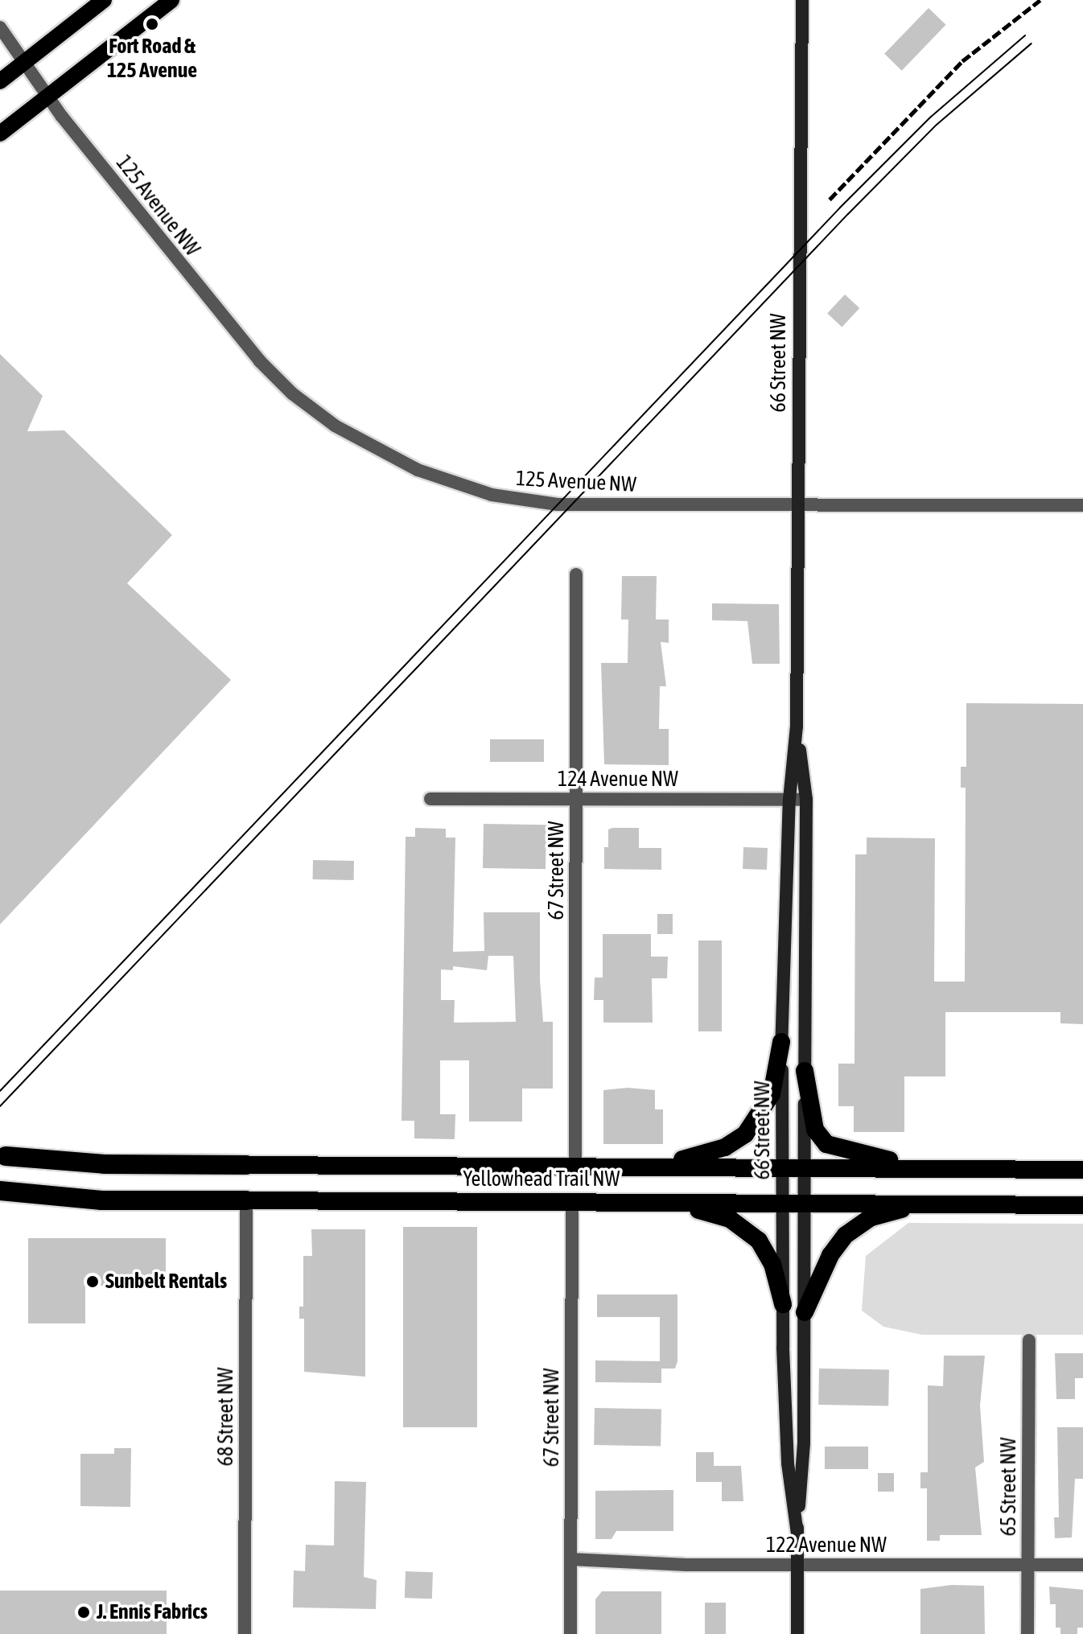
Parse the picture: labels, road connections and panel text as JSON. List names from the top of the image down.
{
  "streets": {
    "highway": ["Yellowhead Trail NW"],
    "main road": ["66 Street NW"],
    "street": [
      "125 Avenue NW",
      "124 Avenue NW",
      "67 Street NW",
      "68 Street NW",
      "65 Street NW",
      "122 Avenue NW"
    ]
  },
  "crossings": [
    ["125 Avenue NW", "66 Street NW"],
    ["66 Street NW", "124 Avenue NW"],
    ["66 Street NW", "Yellowhead Trail NW"],
    ["66 Street NW", "122 Avenue NW"],
    ["124 Avenue NW", "67 Street NW"],
    ["67 Street NW", "Yellowhead Trail NW"],
    ["67 Street NW", "122 Avenue NW"],
    ["Yellowhead Trail NW", "68 Street NW"],
    ["65 Street NW", "122 Avenue NW"]
  ],
  "places": ["Fort Road & 125 Avenue", "Sunbelt Rentals", "J. Ennis Fabrics"]
}
